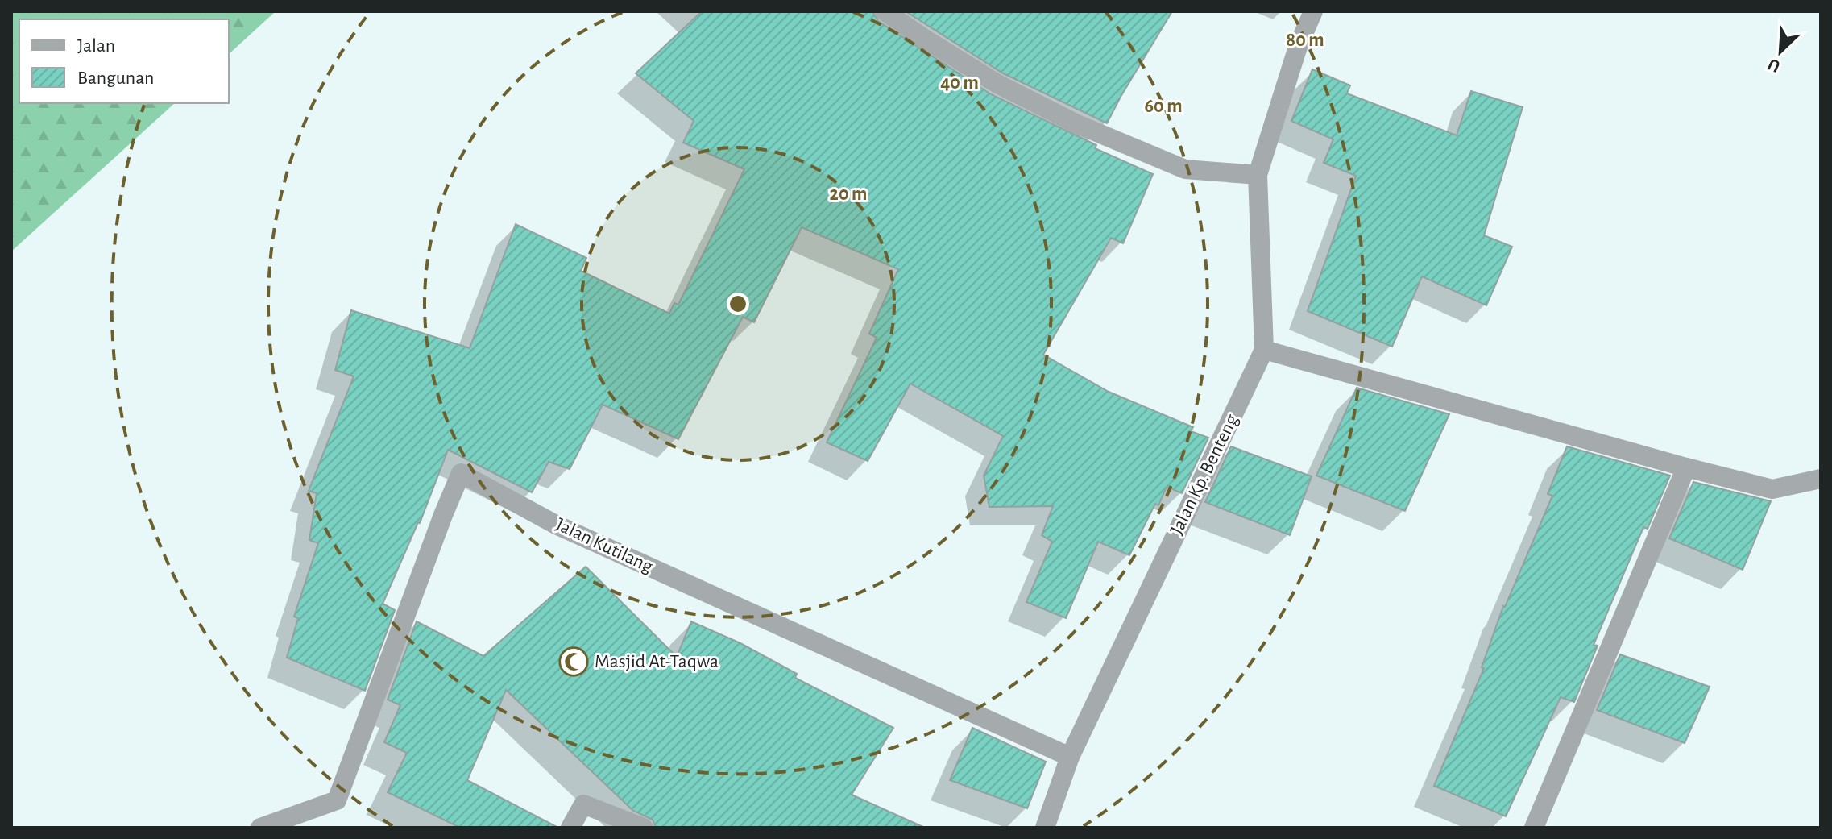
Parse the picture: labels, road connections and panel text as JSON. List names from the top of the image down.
{
  "streets": {
    "street": ["Jalan Kp. Benteng", "Jalan Kutilang"]
  },
  "crossings": [
    ["Jalan Kp. Benteng", "Jalan Kutilang"]
  ],
  "places": {
    "mosque": ["Masjid At-Taqwa"]
  },
  "legend": ["Jalan", "Bangunan"],
  "north": "bottom left",
  "rings": [
    "80 m",
    "40 m",
    "60 m",
    "20 m"
  ]
}
